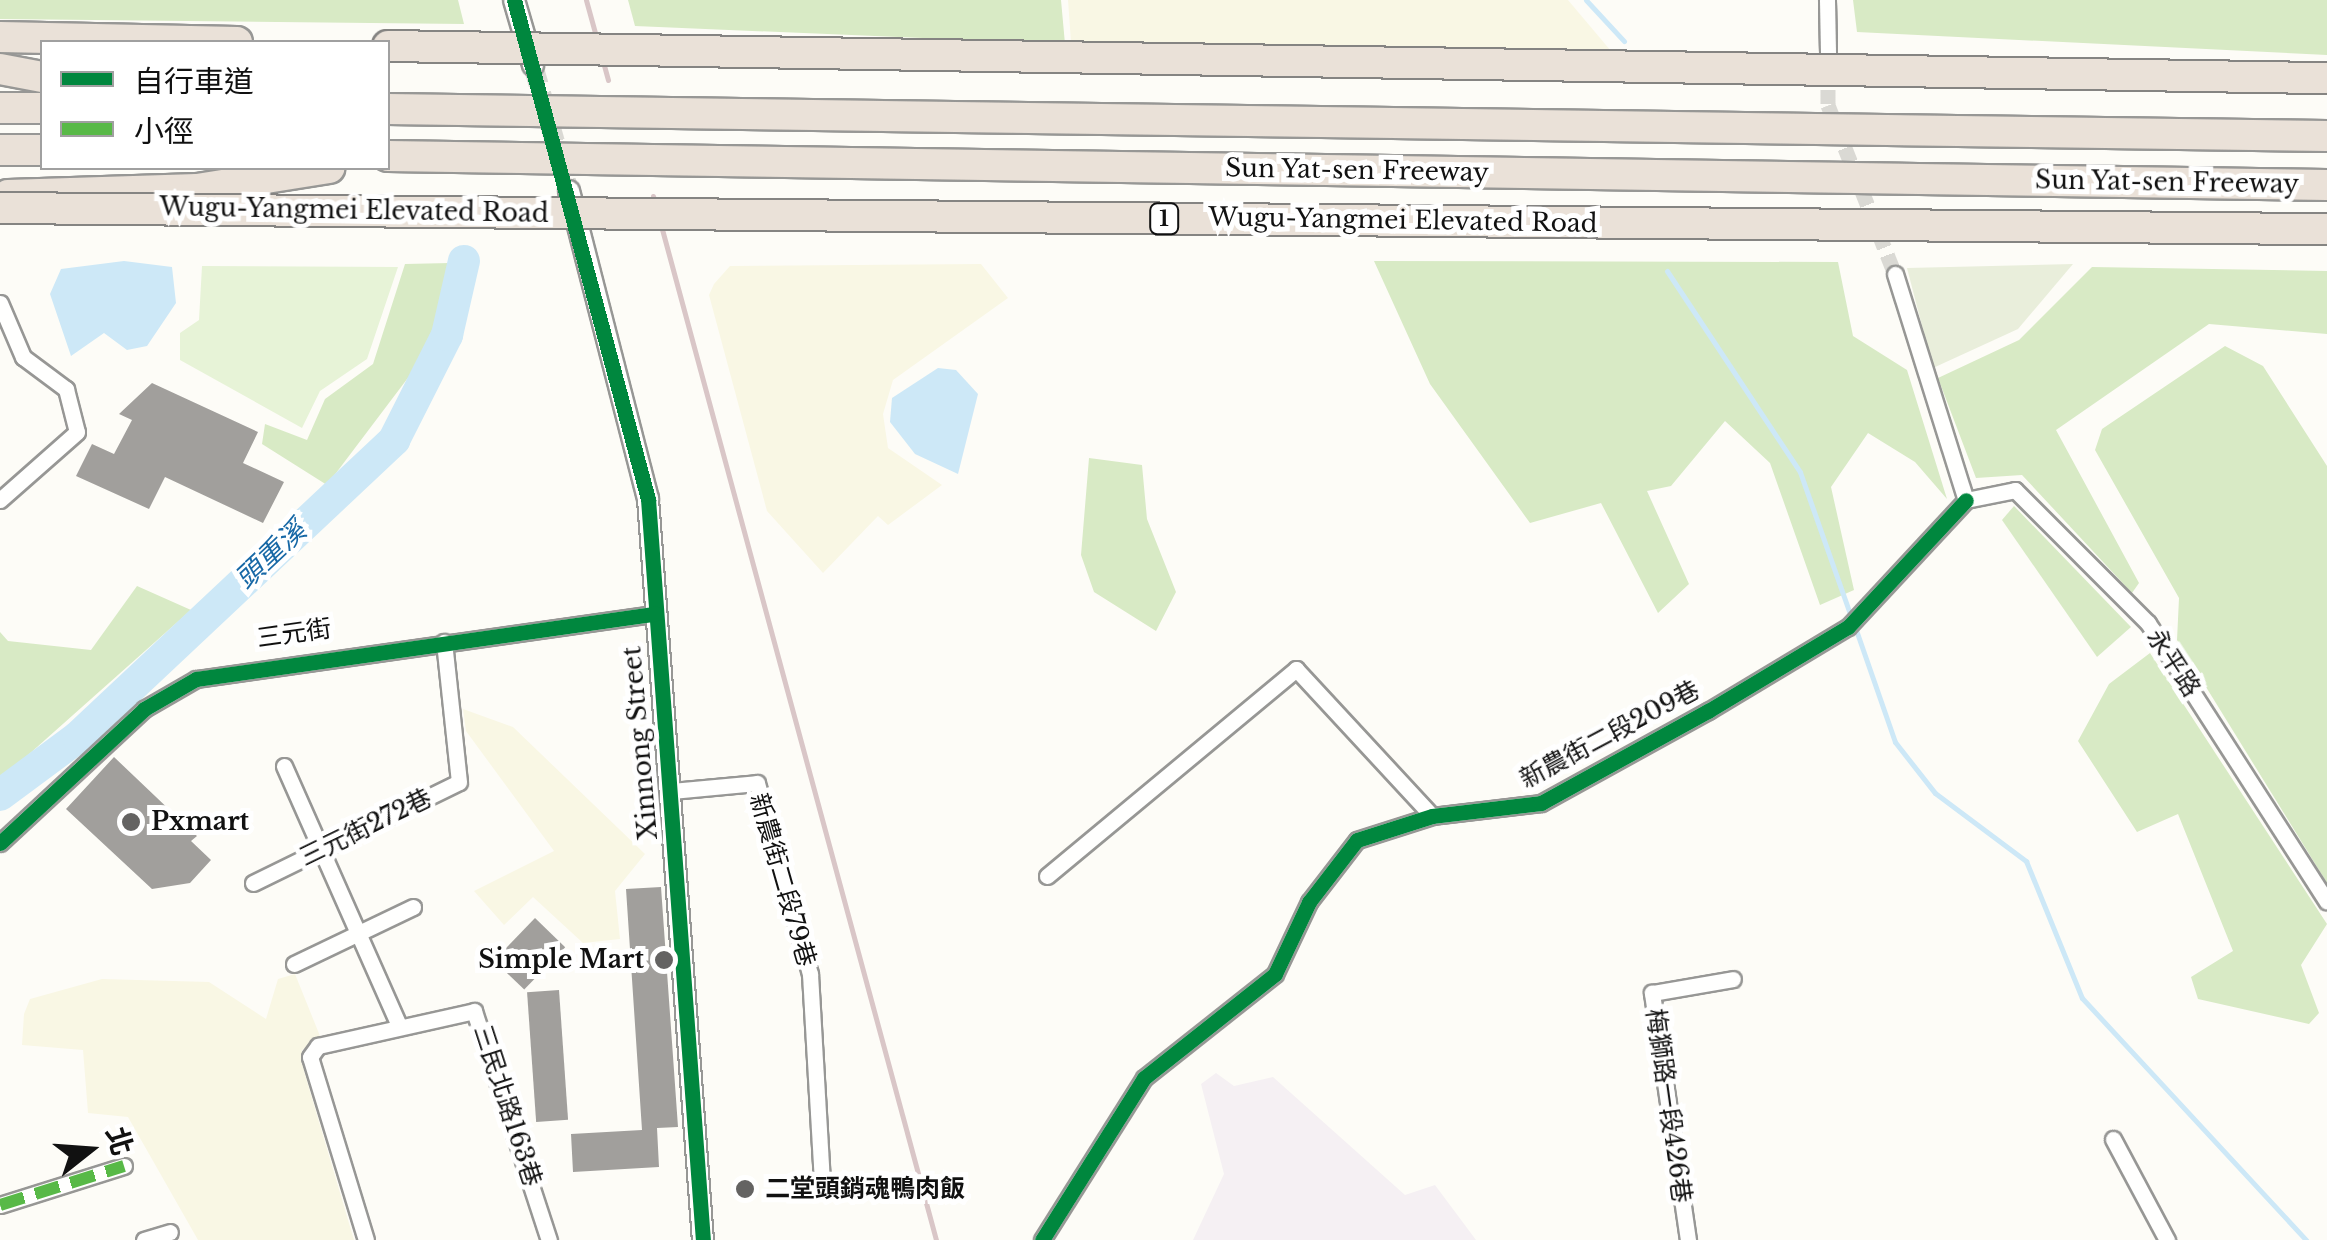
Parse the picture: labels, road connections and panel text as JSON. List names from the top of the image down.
{
  "streets": {
    "highway": ["Sun Yat-sen Freeway", "Wugu-Yangmei Elevated Road", "1"],
    "street": [
      "三元街",
      "永平路",
      "新農街二段209巷",
      "Xinnong Street",
      "三元街272巷",
      "新農街二段79巷",
      "三民北路163巷",
      "梅獅路一段426巷"
    ]
  },
  "crossings": [
    ["三元街", "Xinnong Street"],
    ["三元街", "三元街272巷"],
    ["永平路", "新農街二段209巷"],
    ["Xinnong Street", "新農街二段79巷"]
  ],
  "water": ["頭重溪"],
  "places": ["Pxmart", "Simple Mart", "二堂頭銷魂鴨肉飯"],
  "legend": ["自行車道", "小徑"],
  "north": "right"
}
